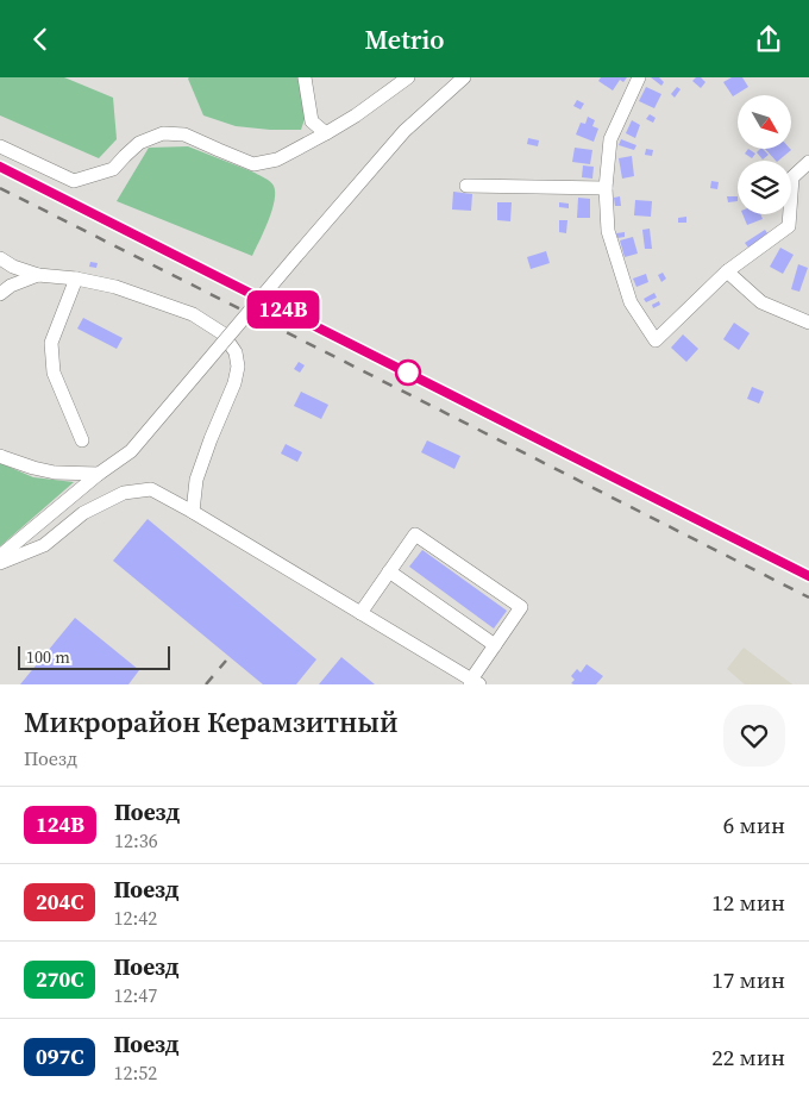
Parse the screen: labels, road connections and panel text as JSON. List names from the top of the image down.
{
  "scale_bar": "100 m",
  "north": "bottom right",
  "page": {
    "header": "Metrio",
    "on_map": "124В",
    "scale": "100 m",
    "heading": ["Микрорайон Керамзитный", "Поезд"],
    "list": [
      {
        "mark": "124В",
        "name": "Поезд",
        "note": "12:36",
        "value": "6 мин"
      },
      {
        "mark": "204С",
        "name": "Поезд",
        "note": "12:42",
        "value": "12 мин"
      },
      {
        "mark": "270С",
        "name": "Поезд",
        "note": "12:47",
        "value": "17 мин"
      },
      {
        "mark": "097С",
        "name": "Поезд",
        "note": "12:52",
        "value": "22 мин"
      }
    ]
  }
}
